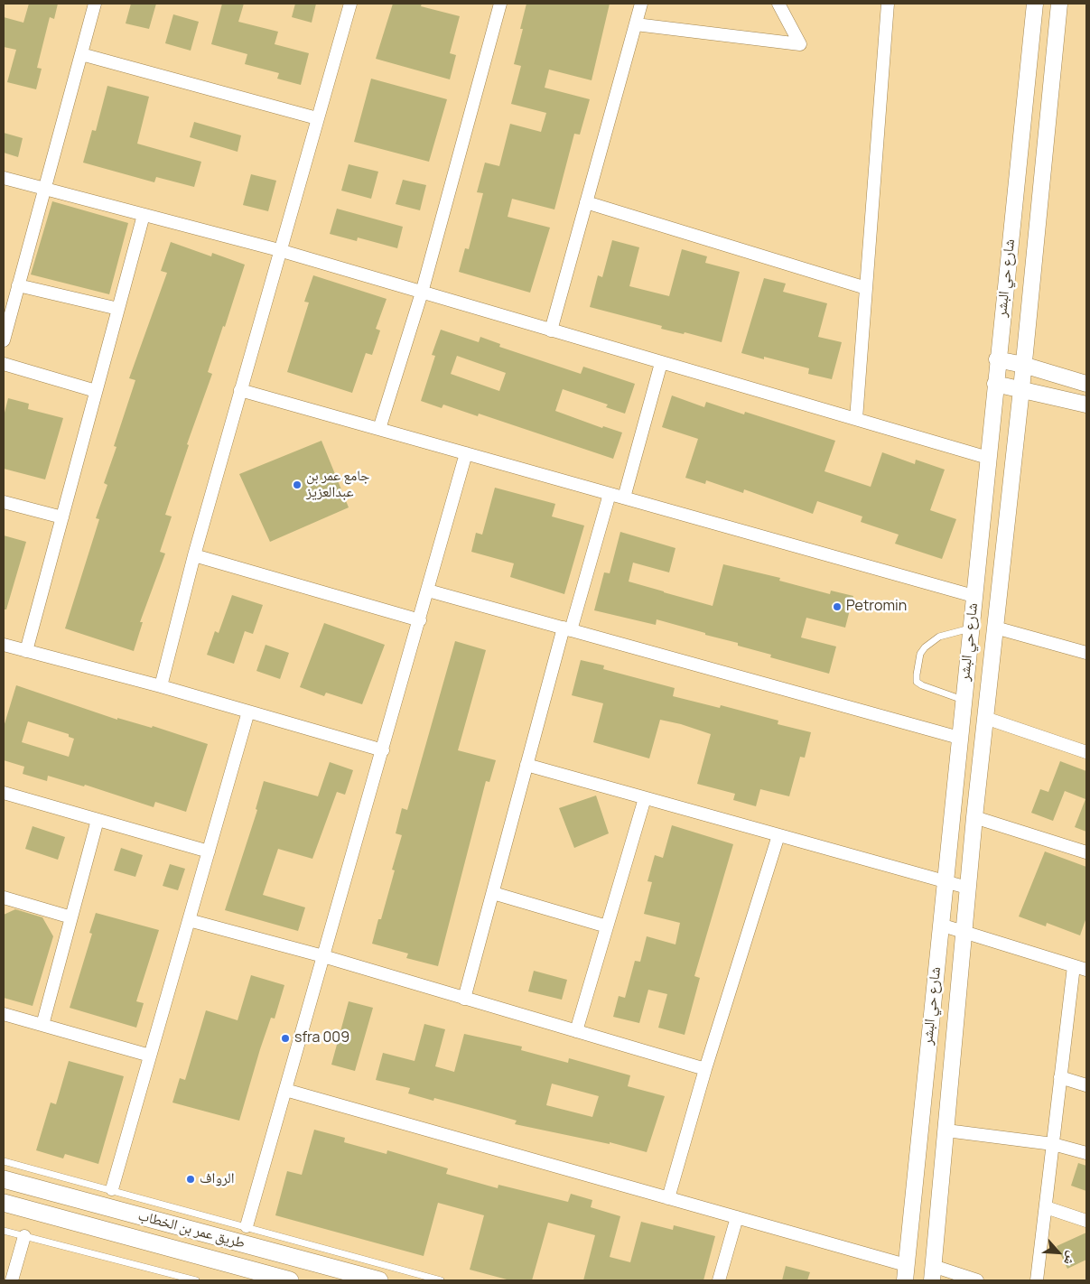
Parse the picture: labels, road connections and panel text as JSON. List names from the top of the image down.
{
  "streets": {
    "main road": ["طريق عمر بن الخطاب"],
    "street": ["شارع حي البشر"]
  },
  "places": [
    "جامع عمر بن عبدالعزيز",
    "Petromin",
    "sfra 009",
    "الرواف"
  ],
  "north": "bottom right"
}
